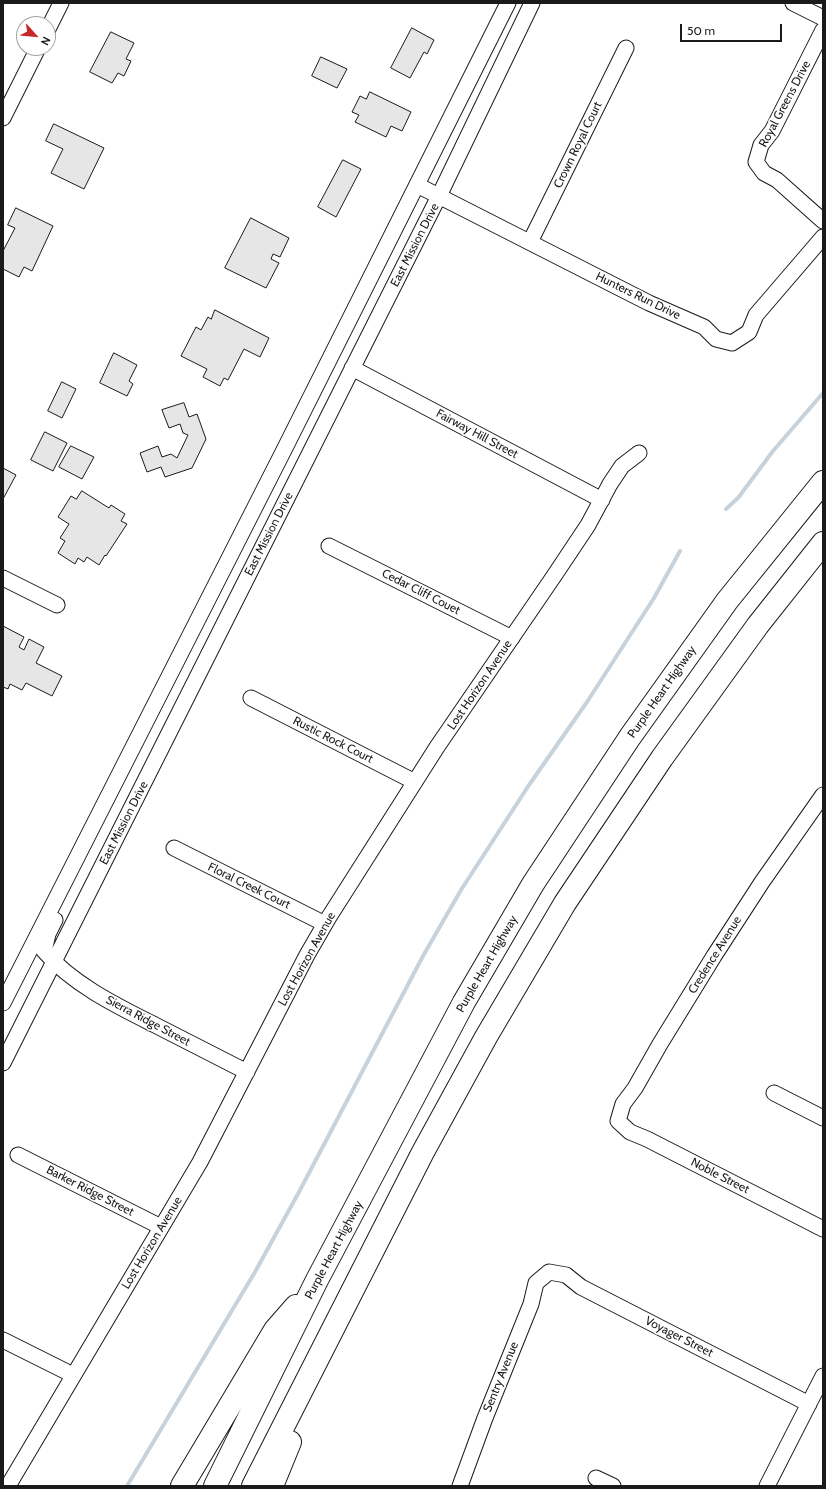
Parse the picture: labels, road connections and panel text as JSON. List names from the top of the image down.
{
  "streets": {
    "highway": ["Purple Heart Highway"],
    "street": [
      "Royal Greens Drive",
      "Crown Royal Court",
      "East Mission Drive",
      "Hunters Run Drive",
      "Fairway Hill Street",
      "Cedar Cliff Couet",
      "Lost Horizon Avenue",
      "Rustic Rock Court",
      "Floral Creek Court",
      "Credence Avenue",
      "Sierra Ridge Street",
      "Noble Street",
      "Barker Ridge Street",
      "Voyager Street",
      "Sentry Avenue"
    ]
  },
  "crossings": [
    ["Crown Royal Court", "Hunters Run Drive"],
    ["East Mission Drive", "Hunters Run Drive"],
    ["East Mission Drive", "Fairway Hill Street"],
    ["East Mission Drive", "Sierra Ridge Street"],
    ["Fairway Hill Street", "Lost Horizon Avenue"],
    ["Cedar Cliff Couet", "Lost Horizon Avenue"],
    ["Lost Horizon Avenue", "Rustic Rock Court"],
    ["Lost Horizon Avenue", "Floral Creek Court"],
    ["Lost Horizon Avenue", "Sierra Ridge Street"],
    ["Lost Horizon Avenue", "Barker Ridge Street"],
    ["Credence Avenue", "Noble Street"],
    ["Voyager Street", "Sentry Avenue"]
  ],
  "scale_bar": "50 m",
  "north": "bottom right"
}
